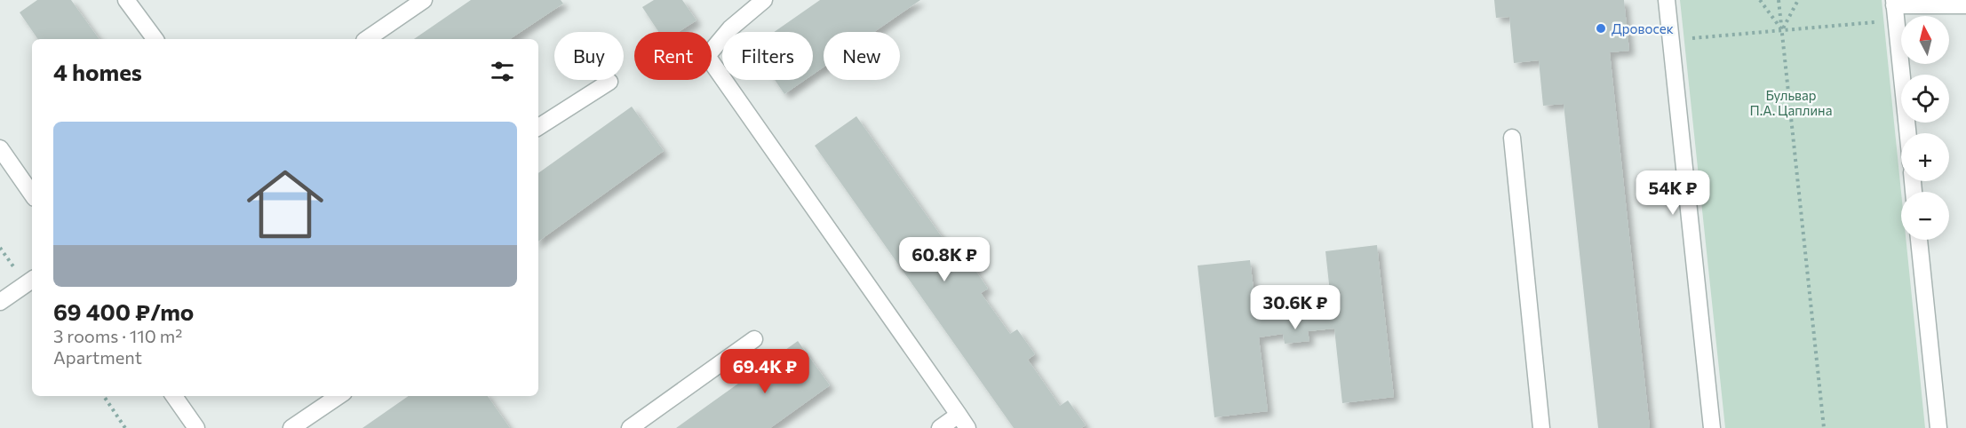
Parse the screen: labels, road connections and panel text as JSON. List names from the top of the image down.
{
  "parks": ["Бульвар П.А. Цаплина"],
  "places": ["Дровосек"],
  "north": "top",
  "page": {
    "map_buttons": ["+", "−"],
    "chip": [
      "Buy",
      "Rent",
      "Filters",
      "New"
    ],
    "heading": "4 homes",
    "list": [
      {
        "name": "69 400 ₽/mo",
        "note": "3 rooms · 110 m² · Apartment"
      }
    ],
    "price": [
      "54K ₽",
      "60.8K ₽",
      "30.6K ₽",
      "69.4K ₽"
    ]
  }
}
